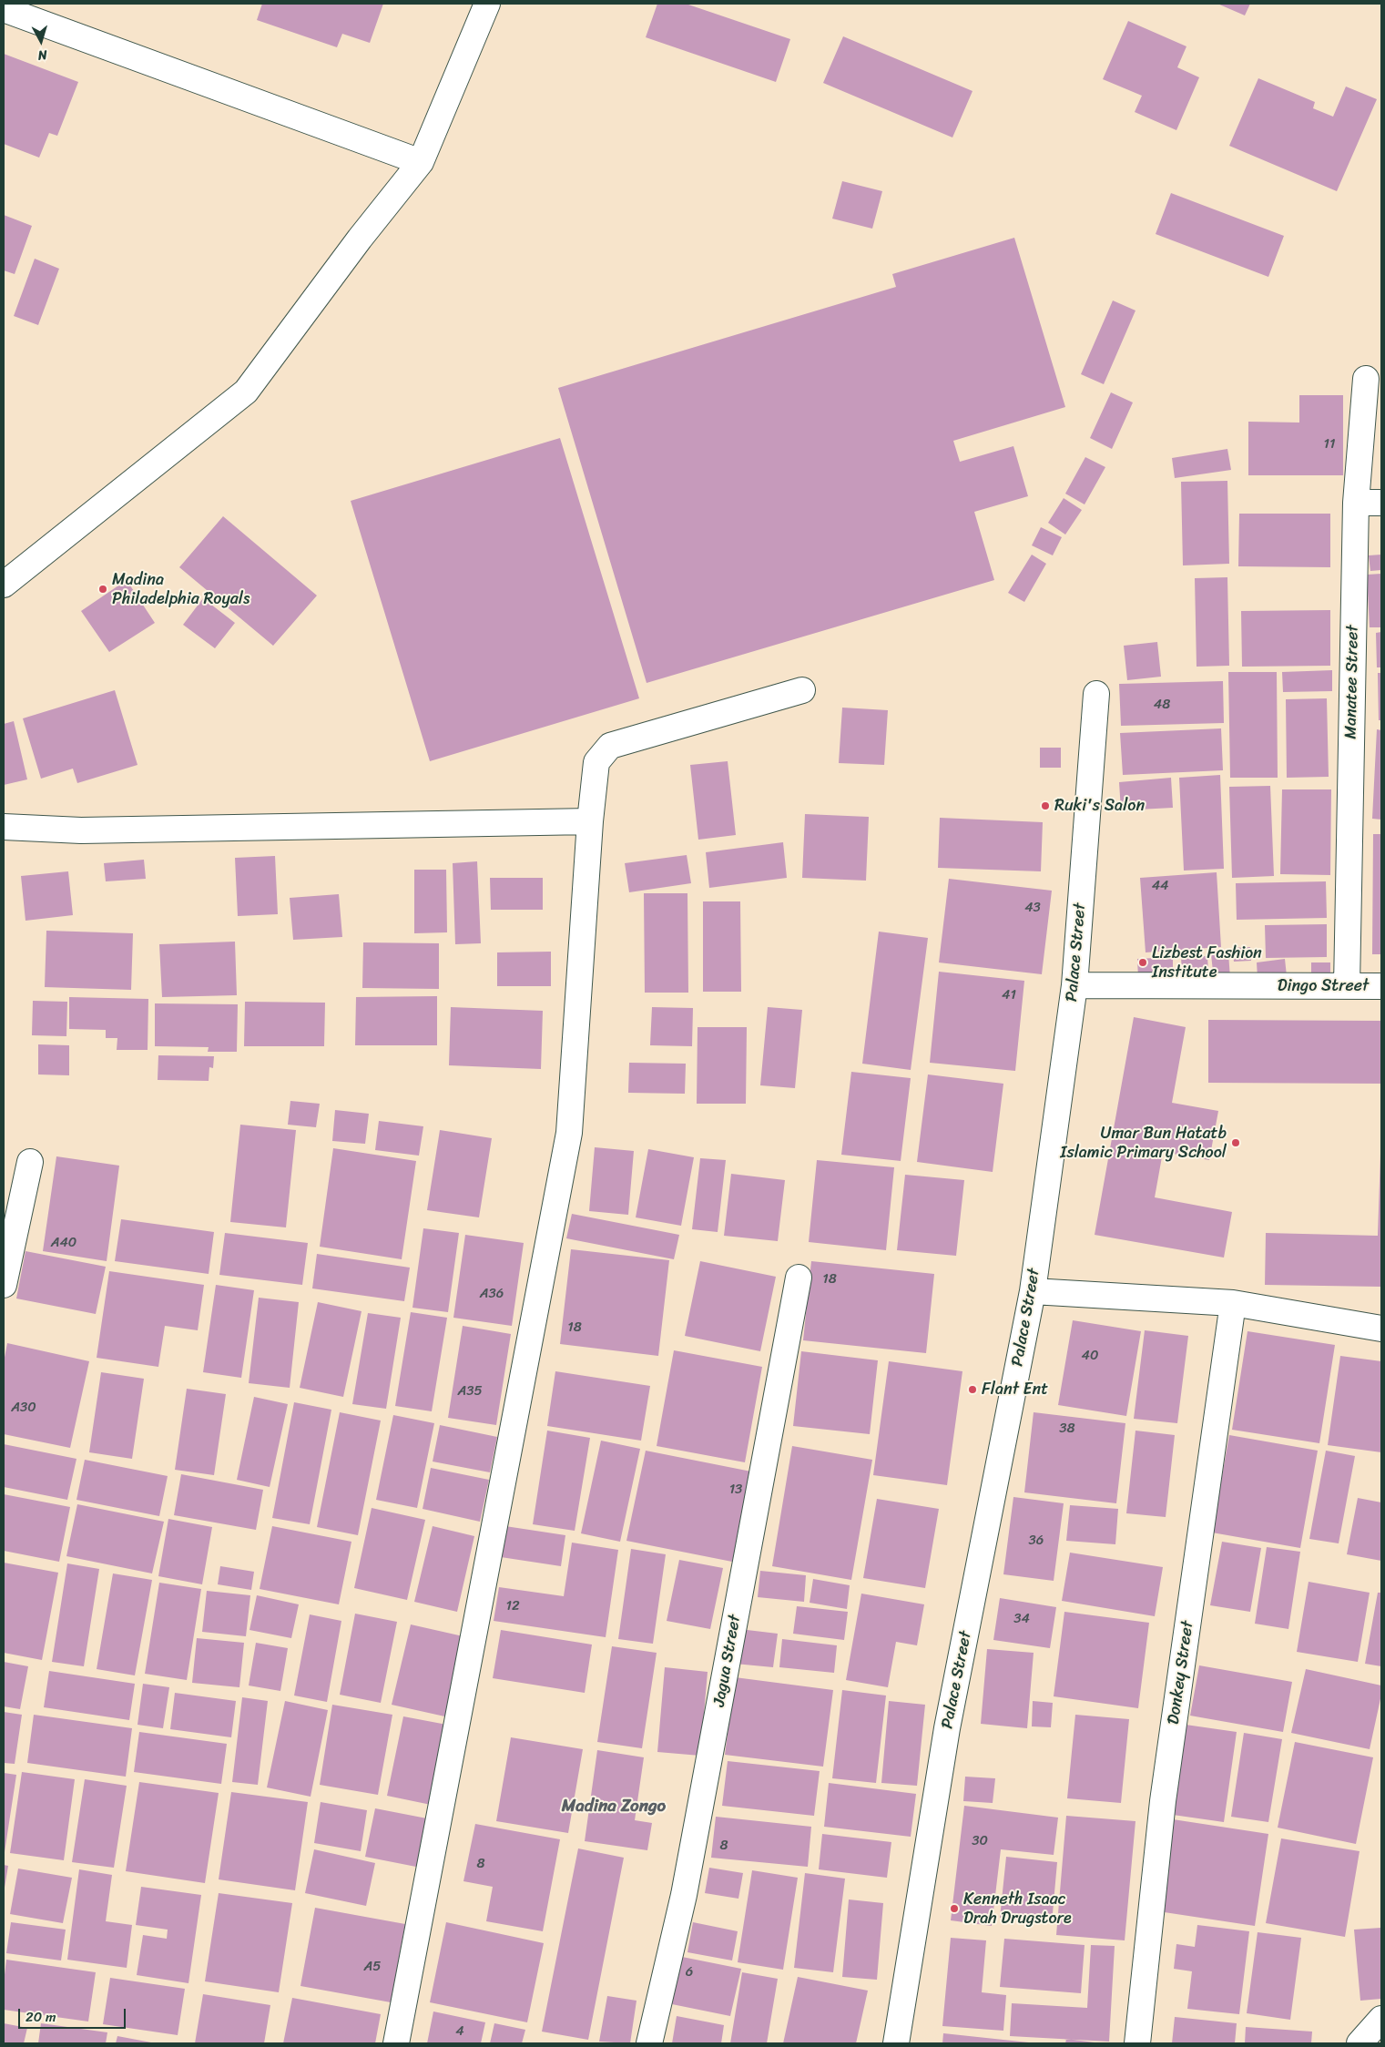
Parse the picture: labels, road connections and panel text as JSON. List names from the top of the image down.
{
  "streets": {
    "street": [
      "Manatee Street",
      "Palace Street",
      "Dingo Street",
      "Jagua Street",
      "Donkey Street"
    ]
  },
  "crossings": [
    ["Manatee Street", "Dingo Street"],
    ["Palace Street", "Dingo Street"]
  ],
  "districts": ["Madina Zongo"],
  "places": [
    "Madina Philadelphia Royals",
    "Ruki's Salon",
    "Lizbest Fashion Institute",
    "Umar Bun Hatatb Islamic Primary School",
    "Flant Ent",
    "Kenneth Isaac Drah Drugstore"
  ],
  "house_numbers": [
    "11",
    "48",
    "44",
    "43",
    "41",
    "A40",
    "18",
    "A36",
    "18",
    "40",
    "A35",
    "A30",
    "38",
    "13",
    "36",
    "12",
    "34",
    "30",
    "8",
    "8",
    "A5",
    "6",
    "4"
  ],
  "scale_bar": "20 m",
  "north": "bottom"
}
